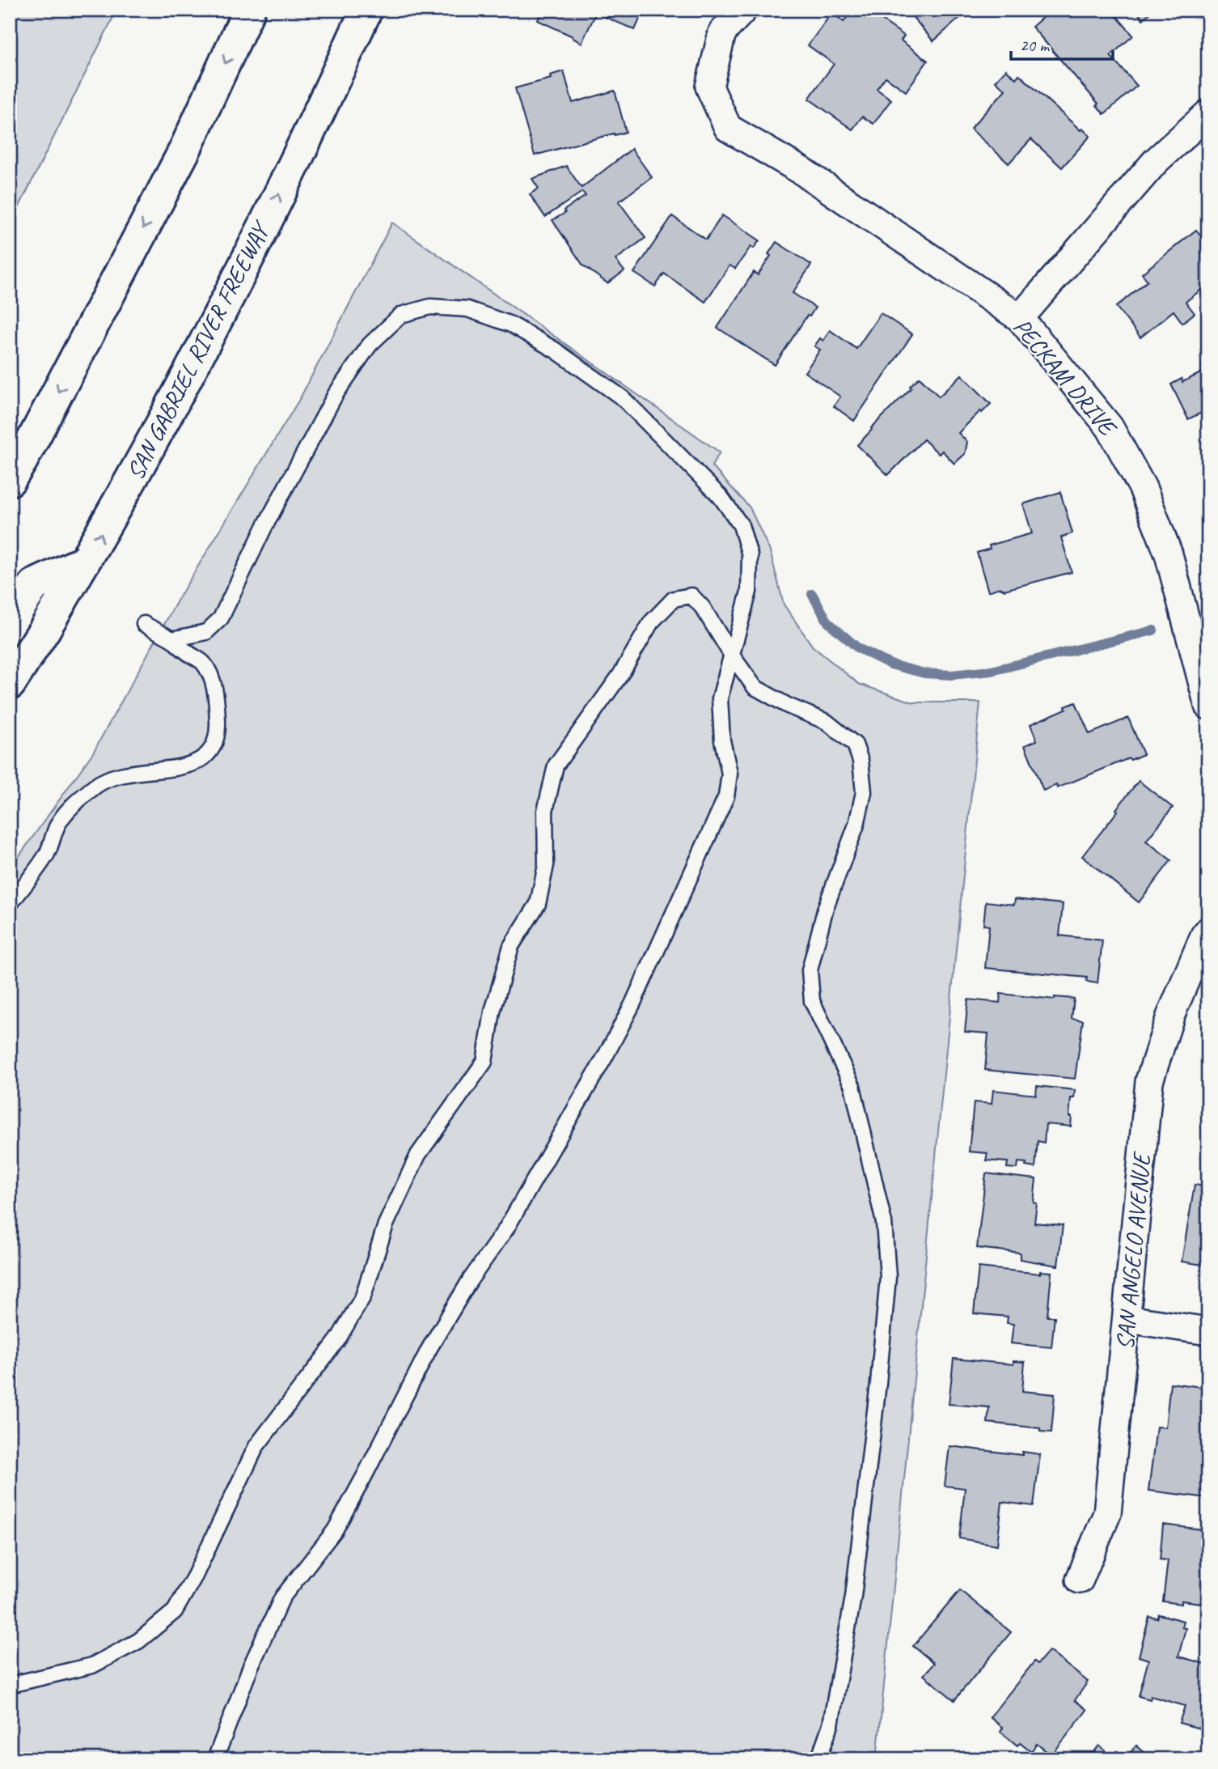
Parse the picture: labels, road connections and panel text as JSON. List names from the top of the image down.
{
  "streets": {
    "highway": ["SAN GABRIEL RIVER FREEWAY"],
    "street": ["PECKAM DRIVE", "SAN ANGELO AVENUE"]
  },
  "scale_bar": "20 m"
}
